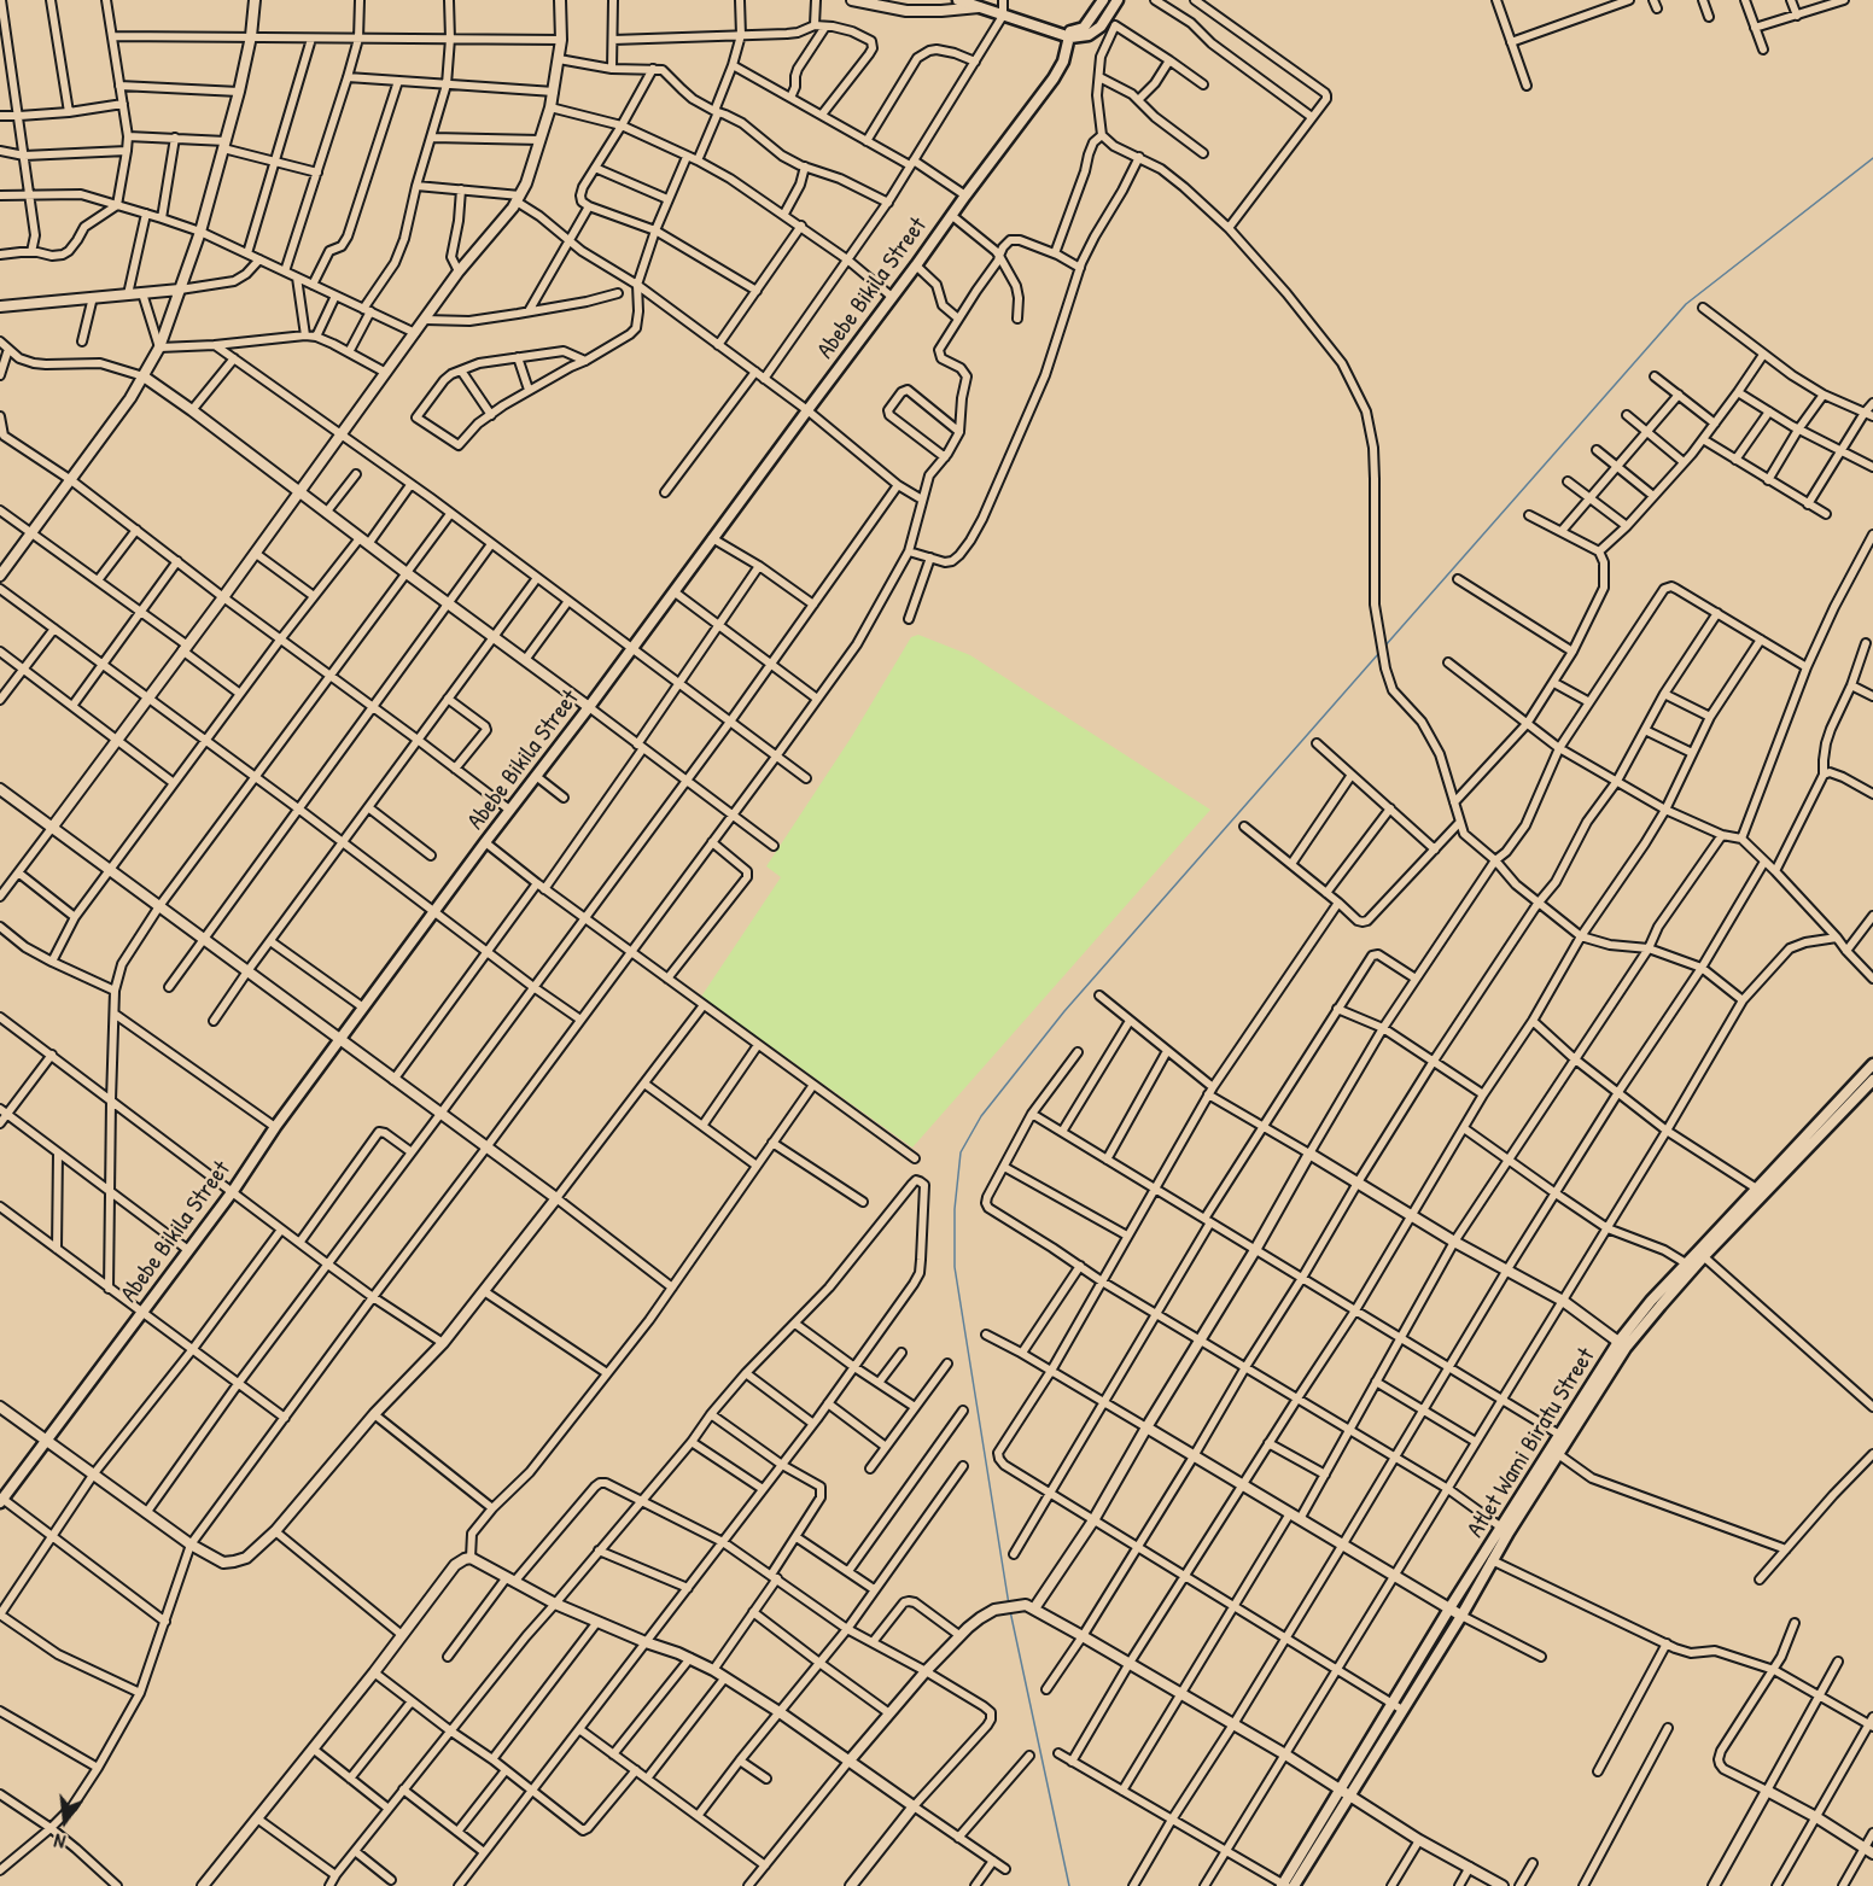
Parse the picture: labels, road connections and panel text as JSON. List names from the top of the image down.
{
  "streets": {
    "main road": ["Abebe Bikila Street", "Atlet Wami Biratu Street"]
  },
  "north": "bottom"
}
